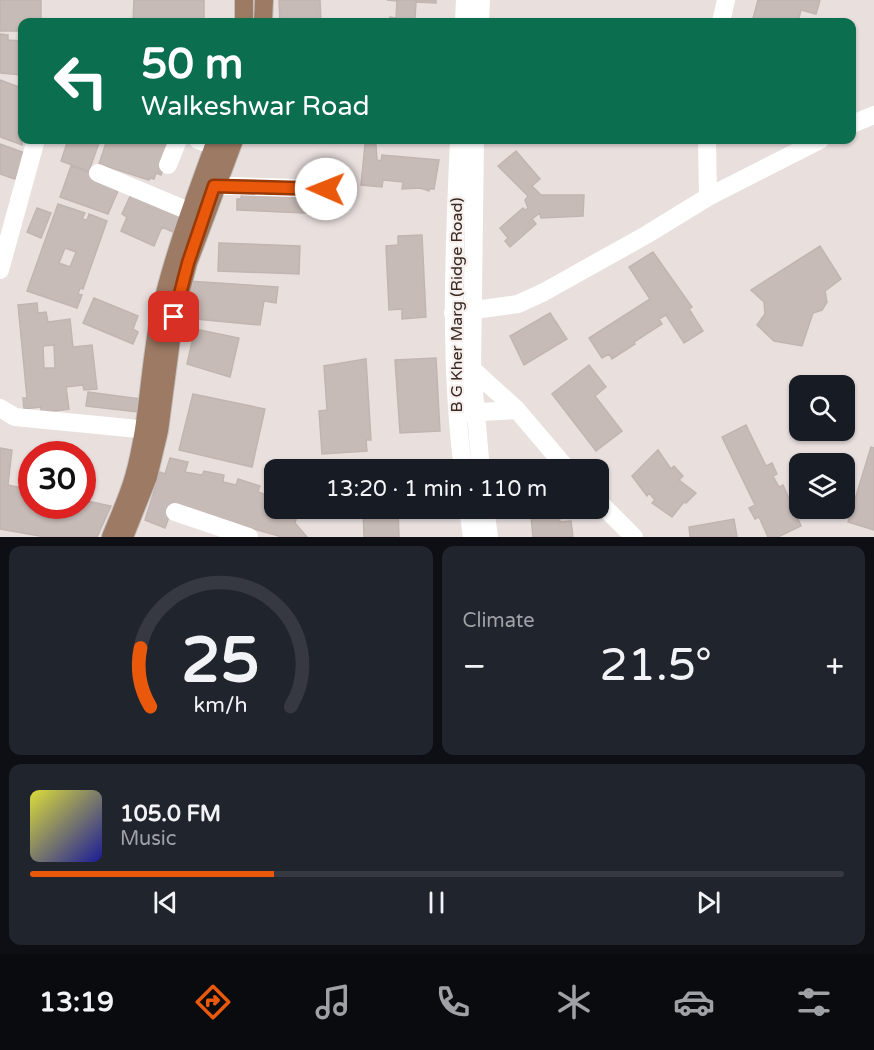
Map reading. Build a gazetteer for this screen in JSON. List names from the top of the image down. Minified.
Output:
{"streets":{"street":["B G Kher Marg (Ridge Road)"]},"page":{"turn":["50 m","Walkeshwar Road"],"limit":"30","trip":"13:20 · 1 min · 110 m","tile":"Climate","heat":["−","21.5°","+"],"song":["105.0 FM","Music"],"tabs":"13:19","gauge":["25","km/h"]}}
